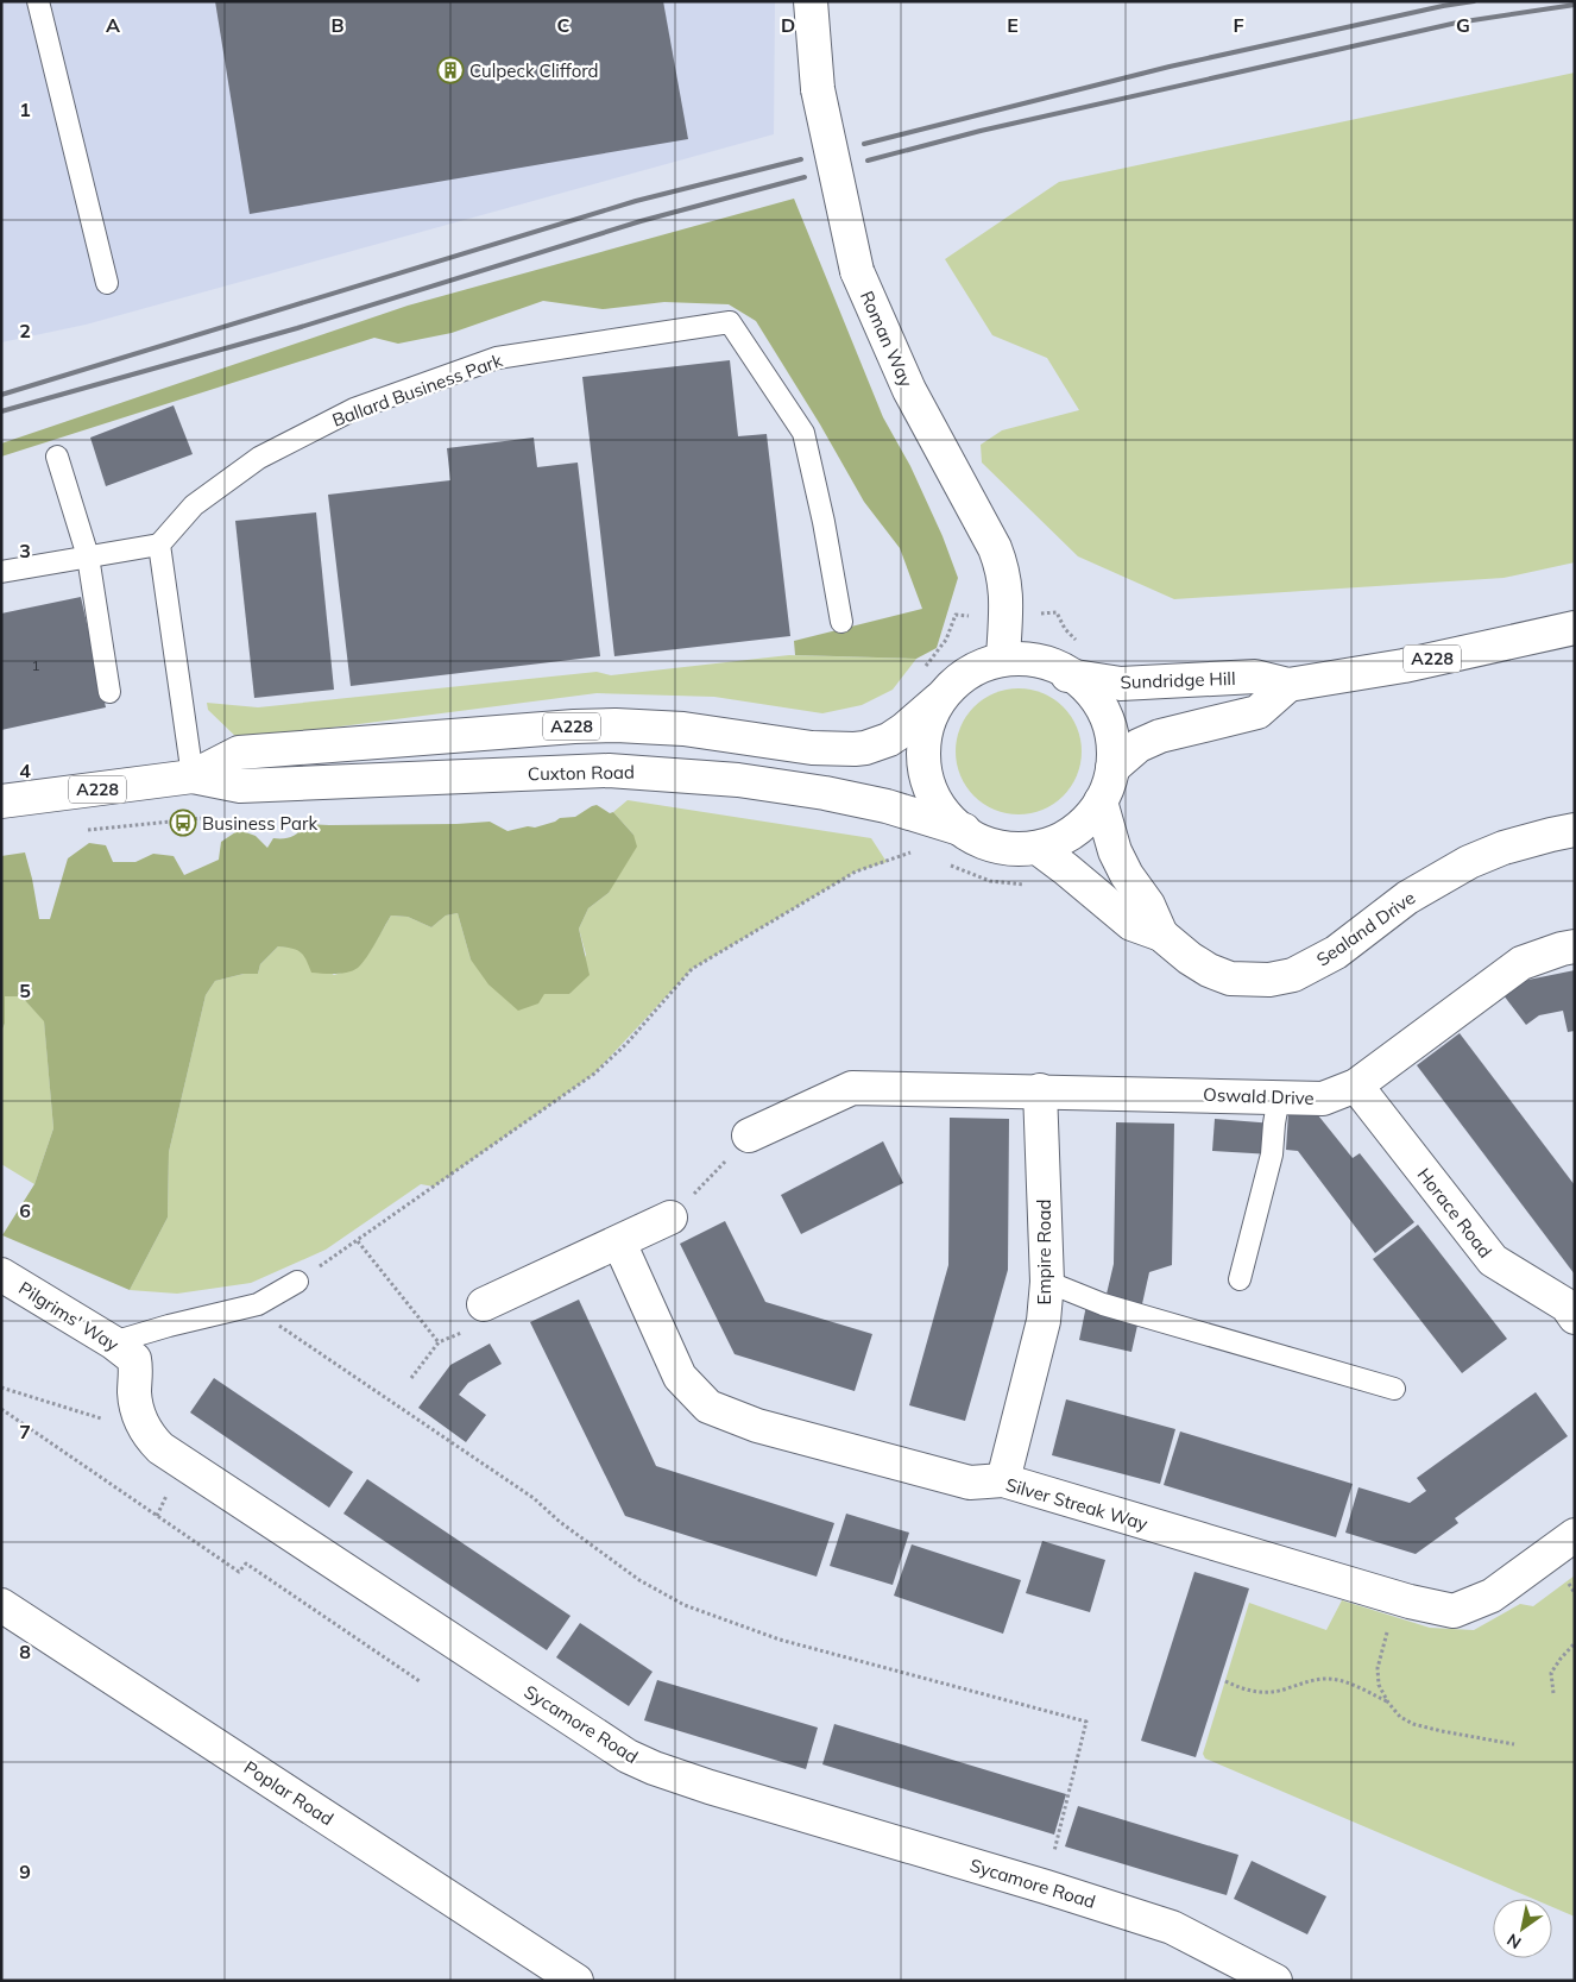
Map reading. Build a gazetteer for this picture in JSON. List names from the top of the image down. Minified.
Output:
{"streets":{"street":["Roman Way","A228","Sundridge Hill","Cuxton Road","Sealand Drive","Oswald Drive","Horace Road","Empire Road","Pilgrims' Way","Silver Streak Way","Sycamore Road","Poplar Road"],"lane":["Ballard Business Park"]},"crossings":[["Roman Way","Sundridge Hill"],["Roman Way","Cuxton Road"],["Roman Way","Sealand Drive"],["Sundridge Hill","Cuxton Road"],["Sundridge Hill","Sealand Drive"],["Cuxton Road","Sealand Drive"],["Oswald Drive","Horace Road"],["Oswald Drive","Empire Road"],["Empire Road","Silver Streak Way"],["Pilgrims' Way","Sycamore Road"]],"places":{"building":["Culpeck Clifford"],"bus stop":["Business Park"]},"house_numbers":["1"],"north":"bottom left","grid":{"columns":["A","B","C","D","E","F","G"],"rows":["1","2","3","4","5","6","7","8","9"]}}
